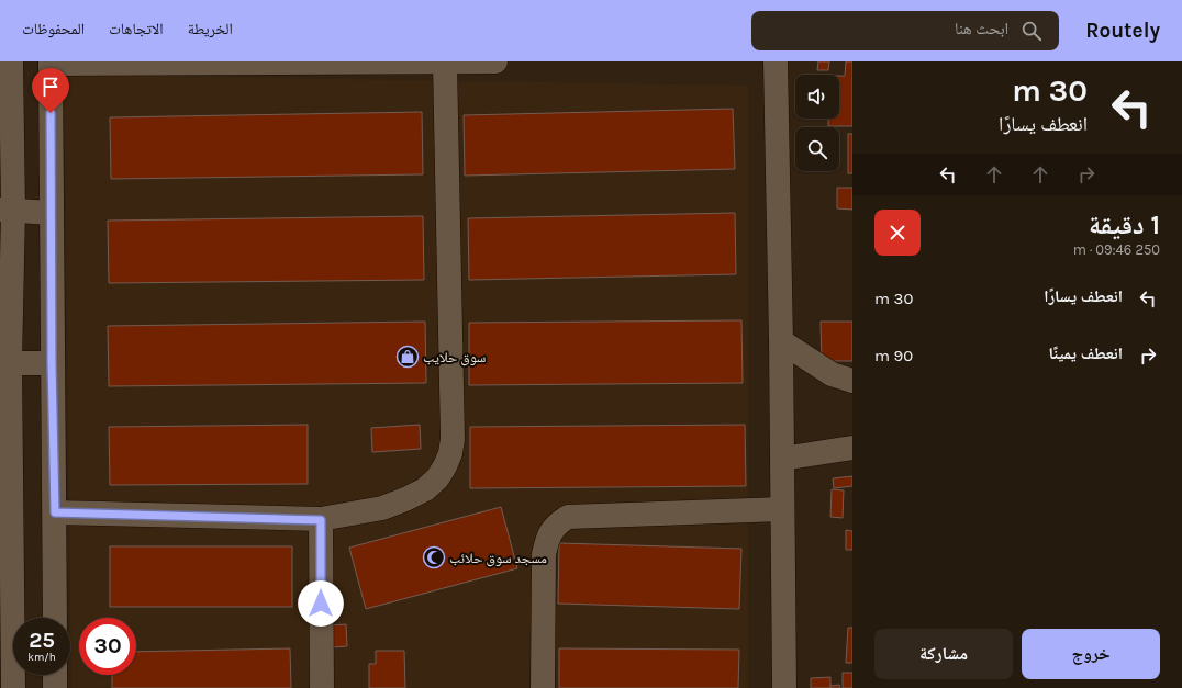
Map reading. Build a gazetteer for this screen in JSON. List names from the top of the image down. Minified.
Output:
{"places":{"shop":["سوق حلايب"],"mosque":["مسجد سوق حلائب"]},"page":{"header":"Routely","search":"ابحث هنا","nav":["الخريطة","الاتجاهات","المحفوظات"],"turn":["30 m","انعطف يسارًا"],"heading":["1 دقيقة","250 m · 09:46"],"list":[{"name":"انعطف يسارًا","value":"30 m"},{"name":"انعطف يمينًا","value":"90 m"}],"speed":"25 km/h","limit":"30","buttons":["خروج","مشاركة"]}}
